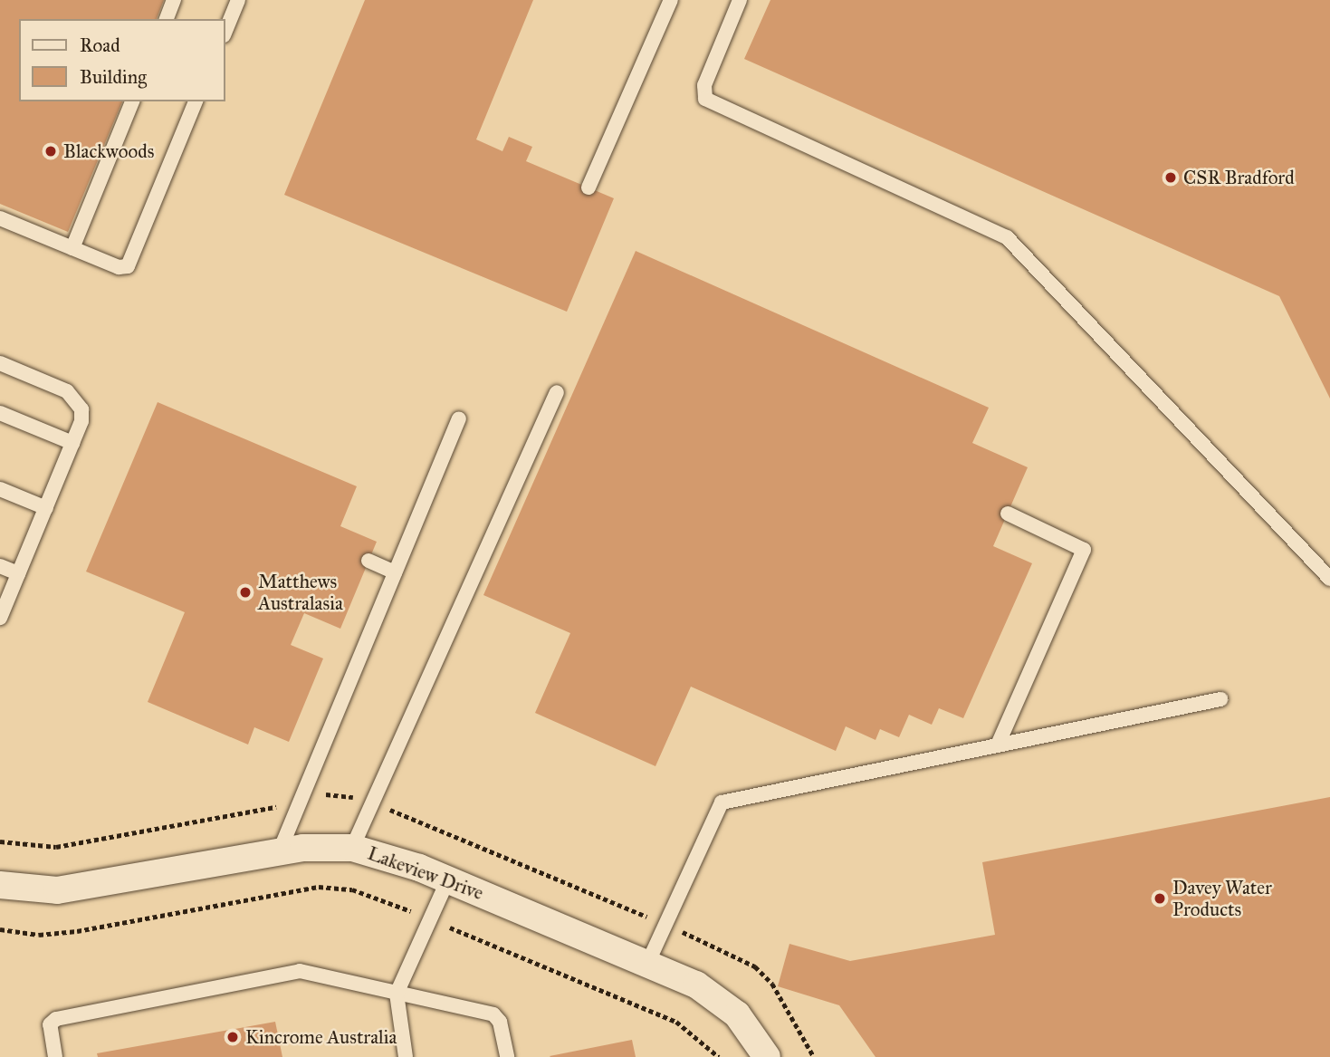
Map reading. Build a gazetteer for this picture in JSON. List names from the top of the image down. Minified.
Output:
{"streets":{"street":["Lakeview Drive"]},"places":["Blackwoods","CSR Bradford","Matthews Australasia","Davey Water Products","Kincrome Australia"],"legend":["Road","Building"]}
